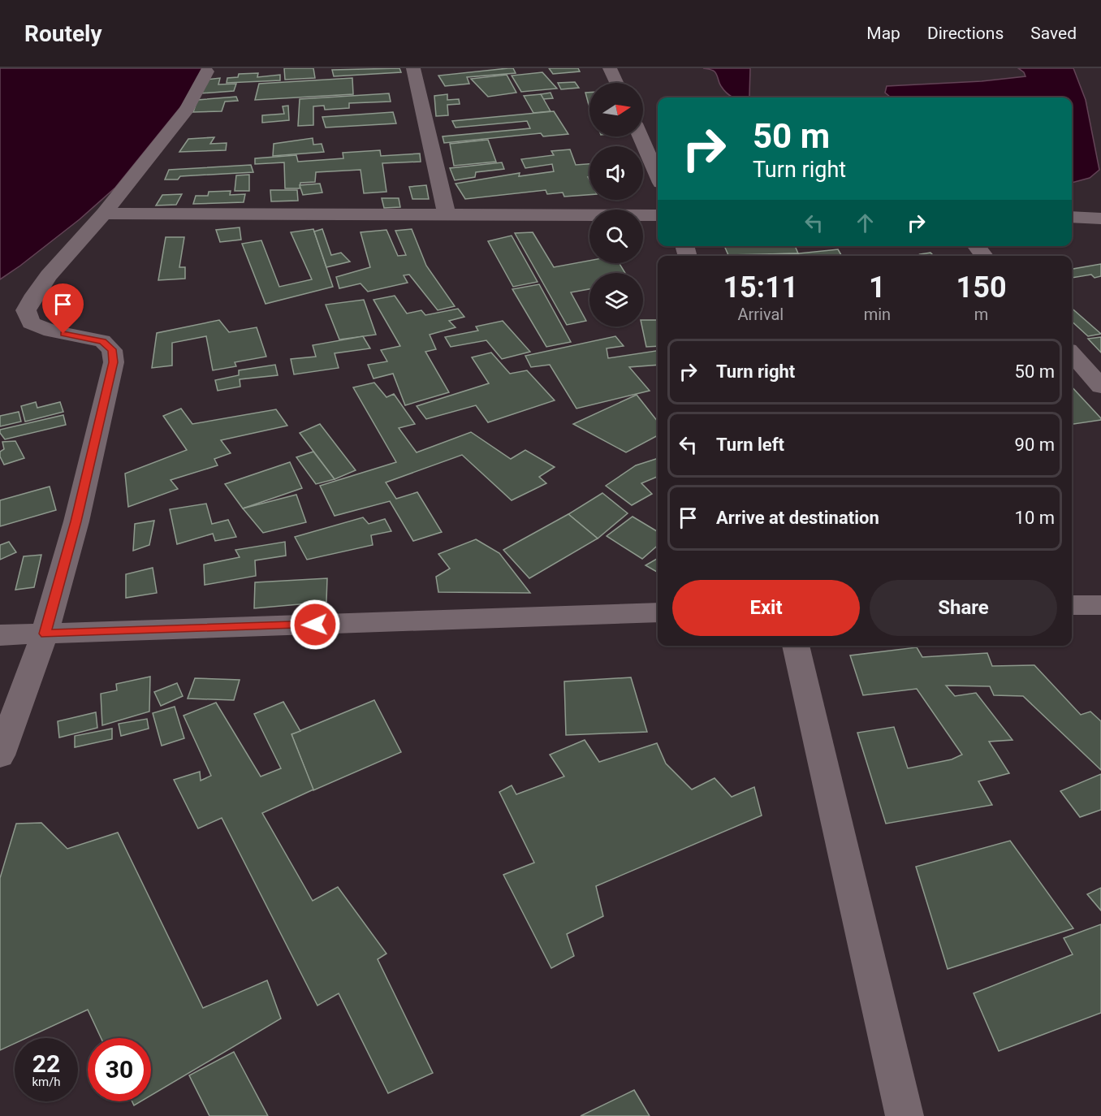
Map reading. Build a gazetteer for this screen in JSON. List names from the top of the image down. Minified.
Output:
{"north":"right","page":{"header":"Routely","nav":["Map","Directions","Saved"],"turn":["50 m","Turn right"],"eta":["15:11","Arrival","1","min","150","m"],"list":[{"name":"Turn right","value":"50 m"},{"name":"Turn left","value":"90 m"},{"name":"Arrive at destination","value":"10 m"}],"buttons":["Exit","Share"],"speed":"22 km/h","limit":"30"}}
